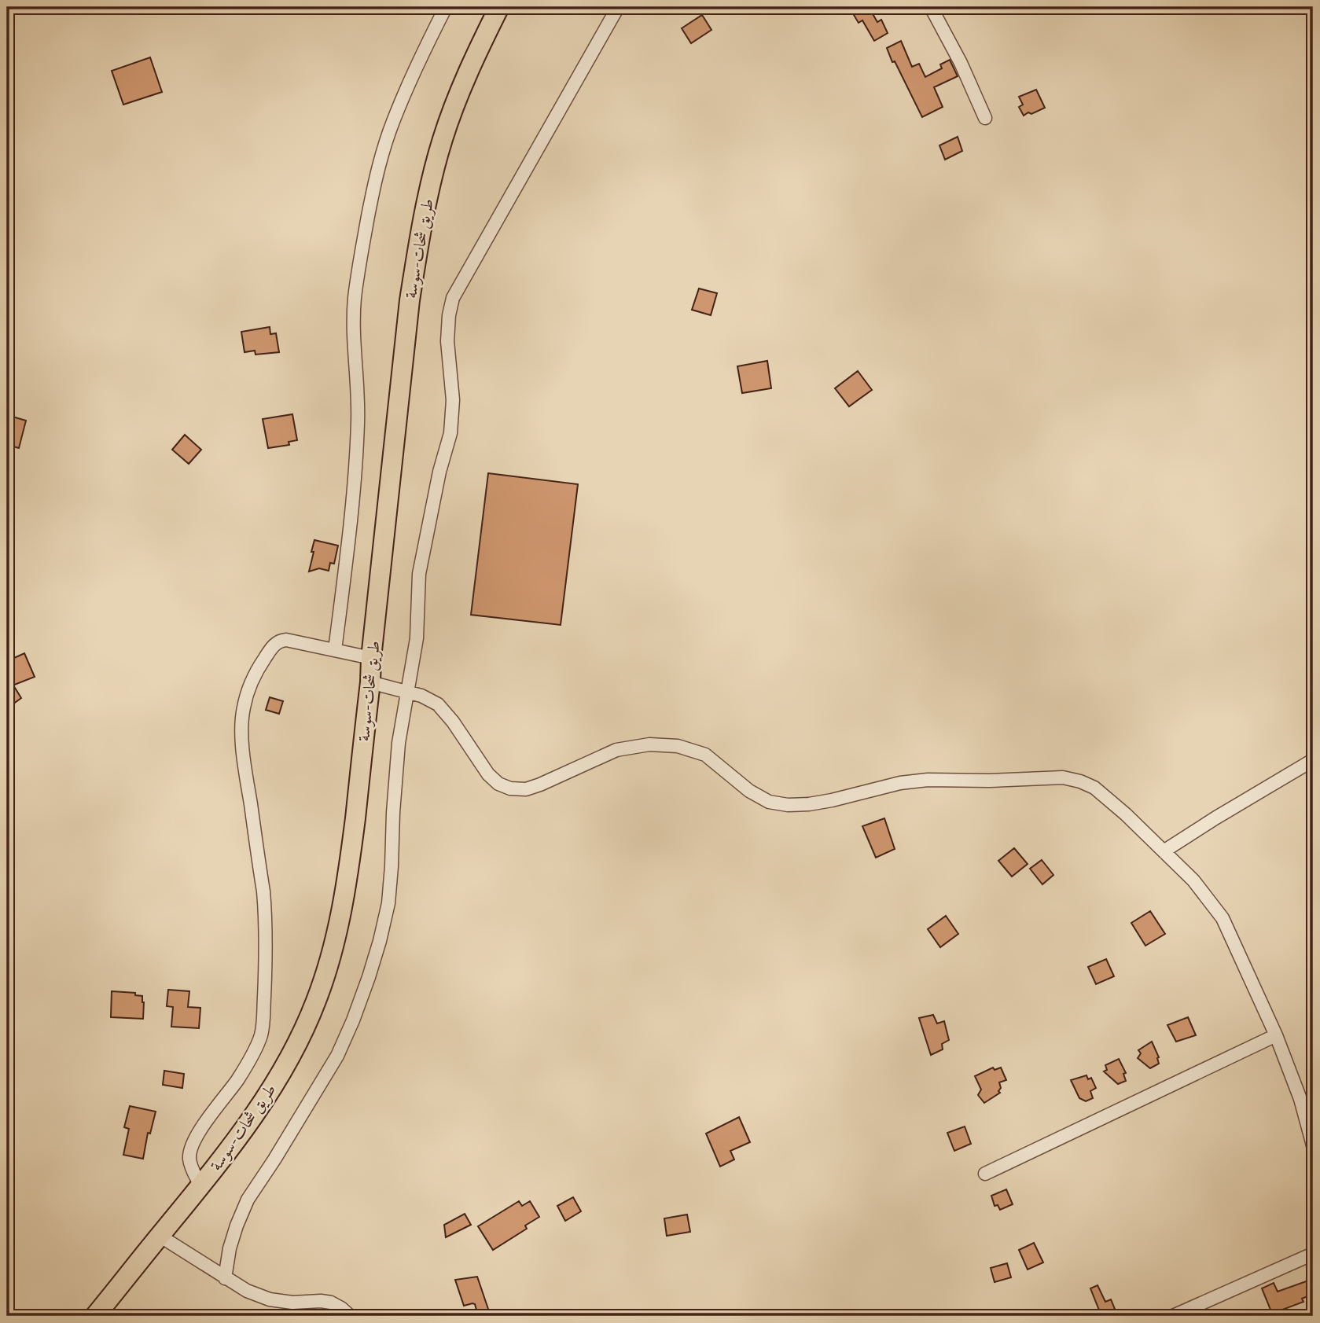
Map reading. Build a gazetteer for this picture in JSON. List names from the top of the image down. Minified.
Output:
{"streets":{"main road":["طريق شحات-سوسة"]}}
